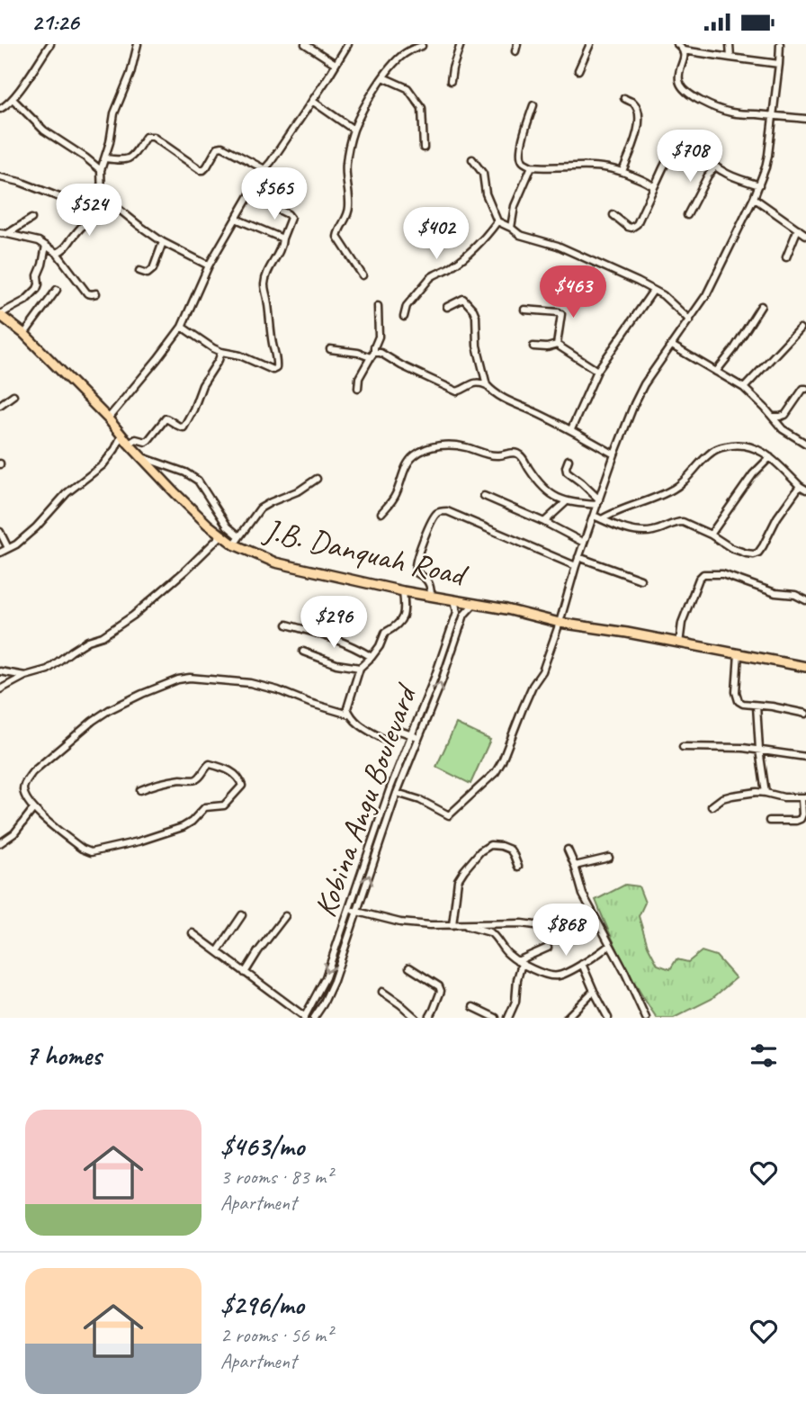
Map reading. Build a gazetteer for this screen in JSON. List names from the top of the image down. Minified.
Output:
{"streets":{"highway":["J.B. Danquah Road"],"street":["Kobina Angu Boulevard"]},"crossings":[["J.B. Danquah Road","Kobina Angu Boulevard"]],"page":{"status":"21:26","price":["$708","$565","$524","$402","$463","$296","$868"],"heading":"7 homes","list":[{"name":"$463/mo","note":"3 rooms · 83 m² · Apartment"},{"name":"$296/mo","note":"2 rooms · 56 m² · Apartment"}]}}
